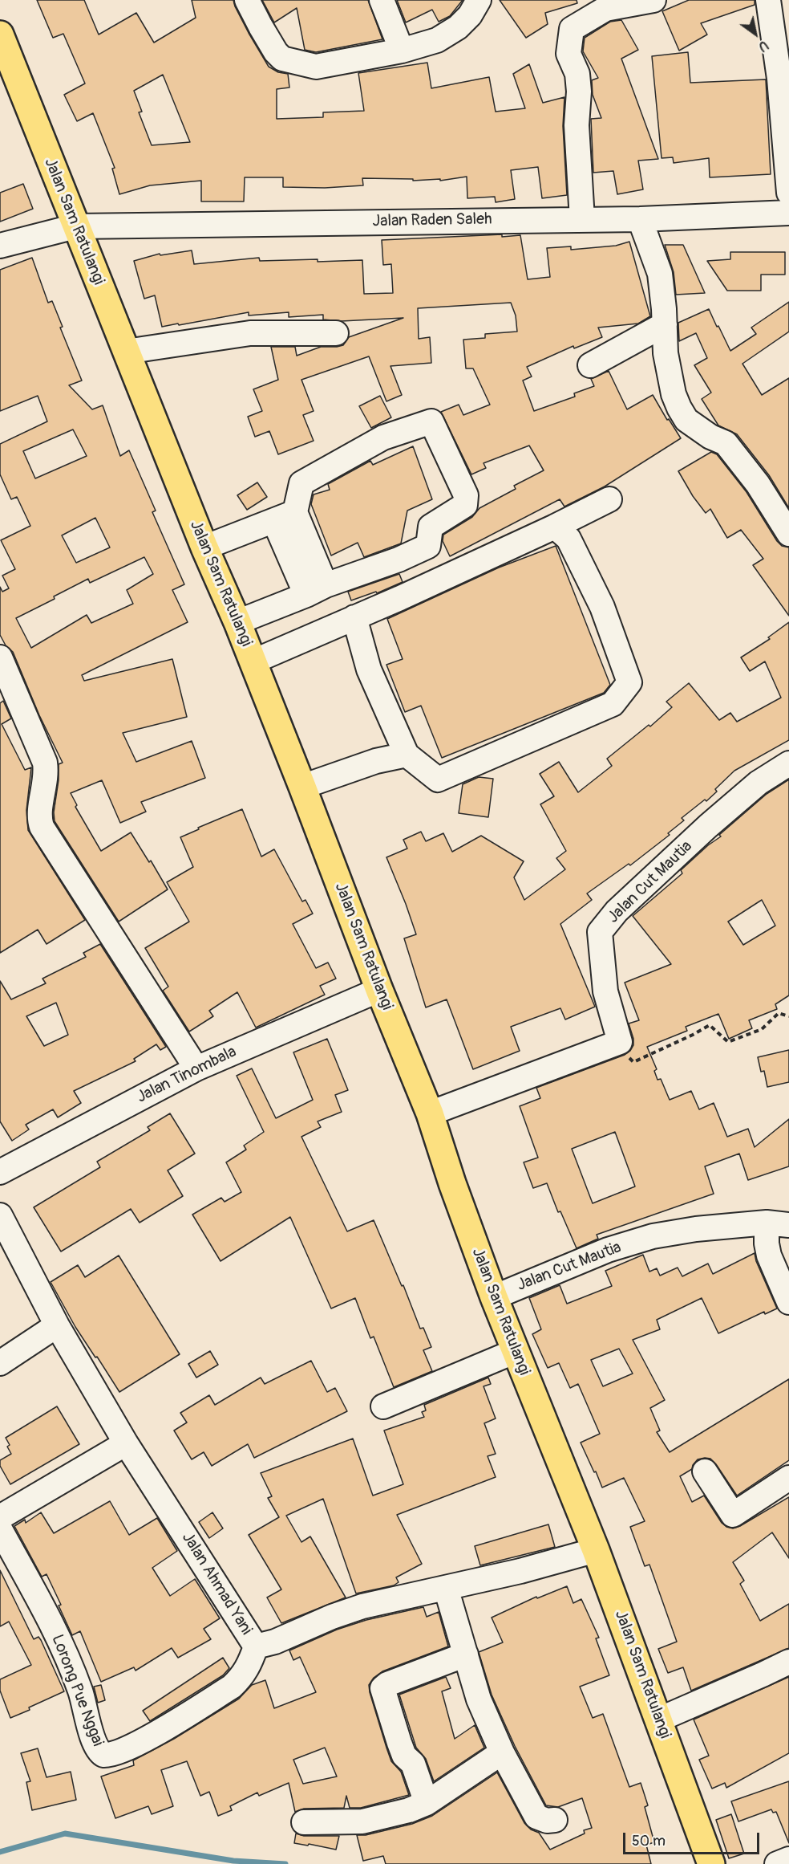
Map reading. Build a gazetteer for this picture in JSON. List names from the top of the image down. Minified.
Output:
{"streets":{"highway":["Jalan Sam Ratulangi"],"street":["Jalan Raden Saleh","Jalan Cut Mautia","Jalan Tinombala","Jalan Ahmad Yani","Lorong Pue Nggai"]},"crossings":[["Jalan Raden Saleh","Jalan Sam Ratulangi"],["Jalan Sam Ratulangi","Jalan Cut Mautia"],["Jalan Sam Ratulangi","Jalan Tinombala"],["Jalan Sam Ratulangi","Jalan Ahmad Yani"],["Jalan Ahmad Yani","Lorong Pue Nggai"]],"scale_bar":"50 m","north":"bottom right"}
